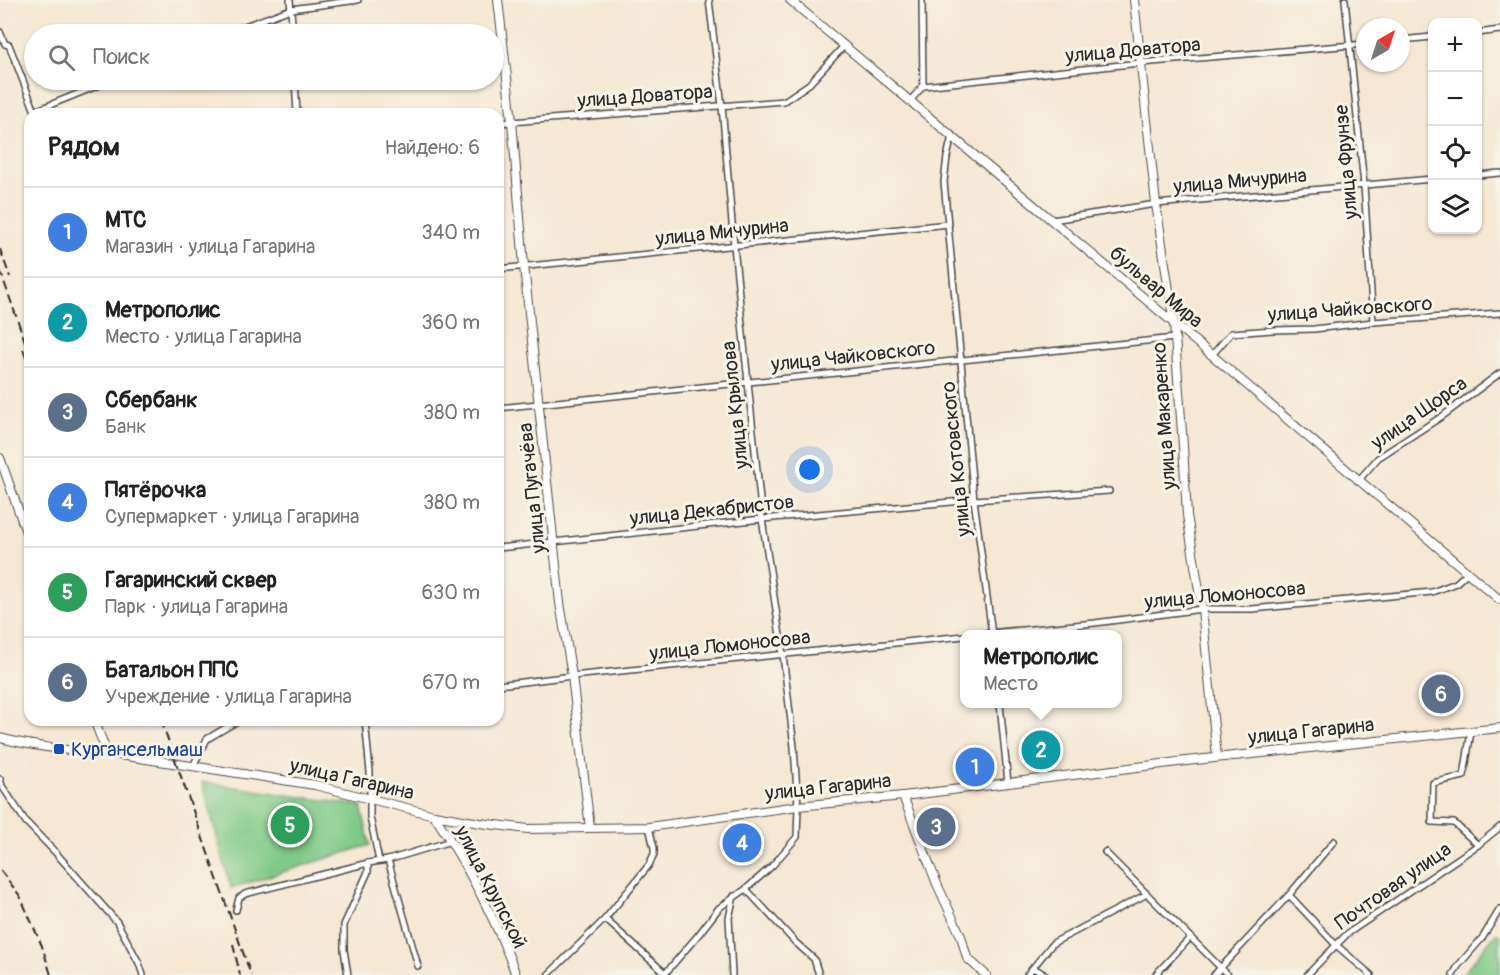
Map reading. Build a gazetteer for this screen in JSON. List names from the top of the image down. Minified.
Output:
{"streets":{"main road":["бульвар Мира","улица Макаренко","улица Пугачёва","улица Гагарина","улица Крупской"],"street":["улица Доватора","улица Фрунзе","улица Мичурина","улица Чайковского","улица Крылова","улица Щорса","улица Котовского","улица Декабристов","улица Ломоносова","Почтовая улица"]},"crossings":[["улица Доватора","улица Фрунзе"],["улица Доватора","бульвар Мира"],["улица Доватора","улица Крылова"],["улица Доватора","улица Макаренко"],["улица Доватора","улица Пугачёва"],["улица Фрунзе","улица Мичурина"],["улица Фрунзе","улица Чайковского"],["улица Мичурина","бульвар Мира"],["улица Мичурина","улица Крылова"],["улица Мичурина","улица Макаренко"],["улица Мичурина","улица Котовского"],["улица Мичурина","улица Пугачёва"],["бульвар Мира","улица Чайковского"],["бульвар Мира","улица Щорса"],["бульвар Мира","улица Макаренко"],["бульвар Мира","улица Котовского"],["бульвар Мира","улица Ломоносова"],["улица Чайковского","улица Крылова"],["улица Чайковского","улица Макаренко"],["улица Чайковского","улица Котовского"],["улица Чайковского","улица Пугачёва"],["улица Крылова","улица Декабристов"],["улица Крылова","улица Ломоносова"],["улица Крылова","улица Гагарина"],["улица Макаренко","улица Ломоносова"],["улица Макаренко","улица Гагарина"],["улица Котовского","улица Декабристов"],["улица Пугачёва","улица Декабристов"],["улица Пугачёва","улица Ломоносова"],["улица Пугачёва","улица Гагарина"],["улица Гагарина","улица Крупской"]],"places":{"transit":["Кургансельмаш"]},"north":"top right","page":{"map_buttons":["+","−"],"search":"Поиск","heading":["Рядом","Найдено: 6"],"list":[{"mark":"1","name":"МТС","note":"Магазин · улица Гагарина","value":"340 m"},{"mark":"2","name":"Метрополис","note":"Место · улица Гагарина","value":"360 m"},{"mark":"3","name":"Сбербанк","note":"Банк","value":"380 m"},{"mark":"4","name":"Пятёрочка","note":"Супермаркет · улица Гагарина","value":"380 m"},{"mark":"5","name":"Гагаринский сквер","note":"Парк · улица Гагарина","value":"630 m"},{"mark":"6","name":"Батальон ППС","note":"Учреждение · улица Гагарина","value":"670 m"}],"popup":["Метрополис","Место"],"pins":["6","2","1","5","3","4"]}}
